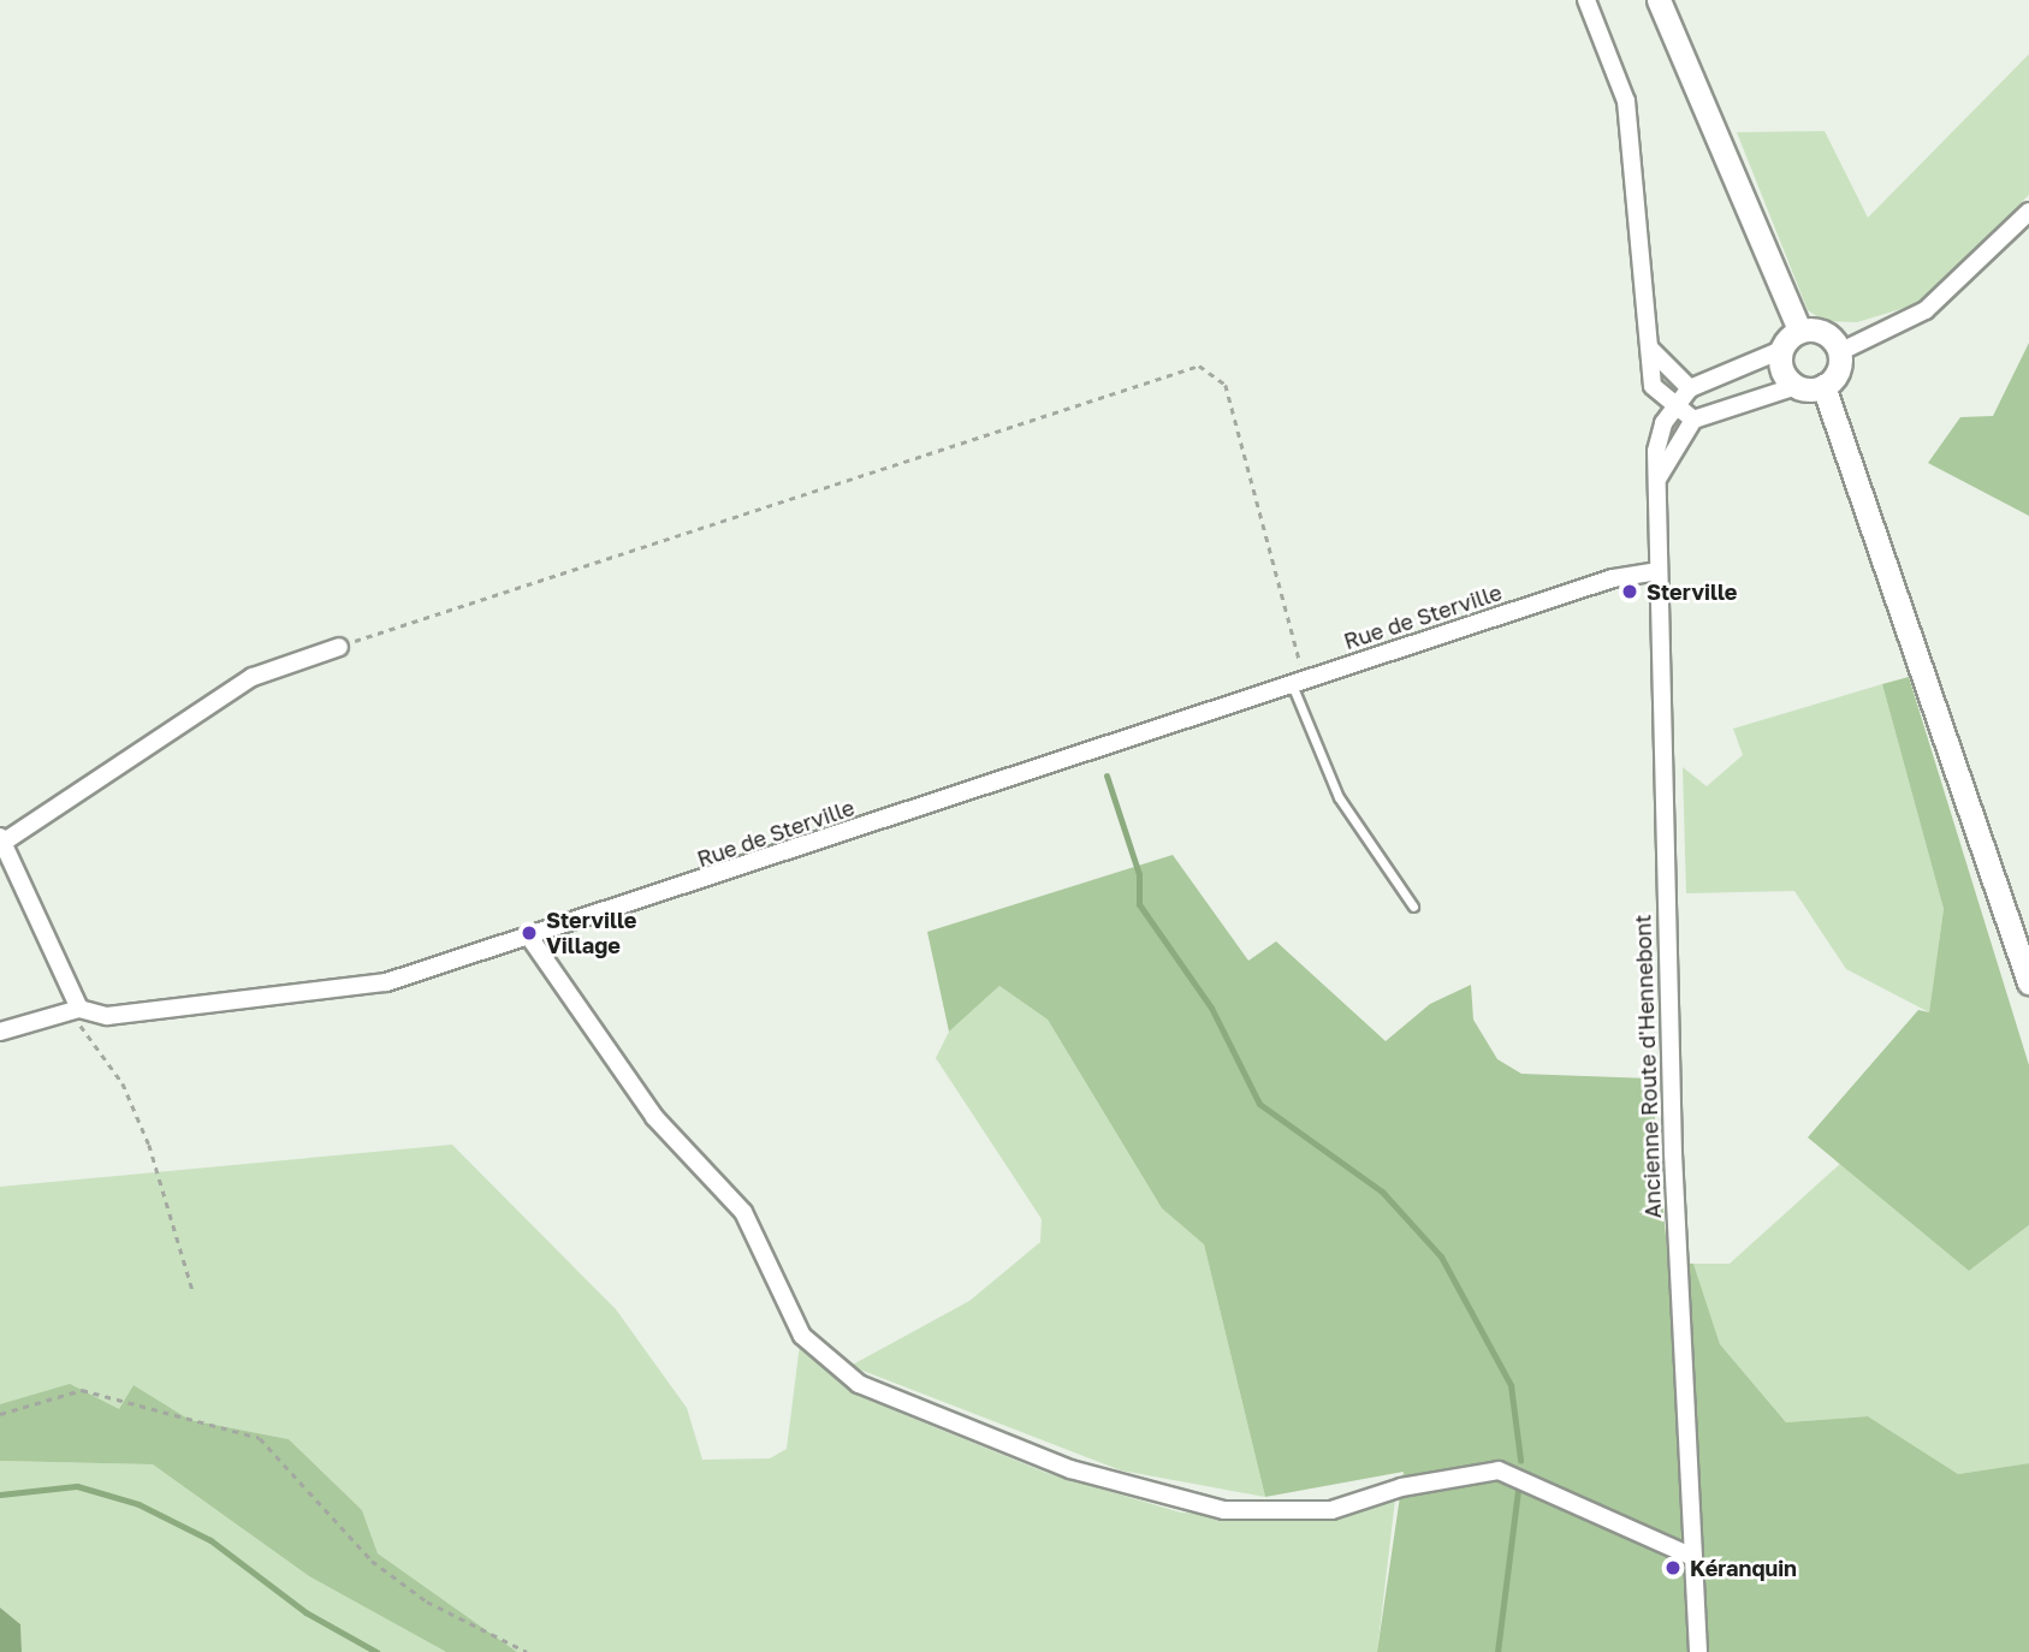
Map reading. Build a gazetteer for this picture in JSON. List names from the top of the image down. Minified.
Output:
{"streets":{"street":["Rue de Sterville","Ancienne Route d'Hennebont"]},"crossings":[["Rue de Sterville","Ancienne Route d'Hennebont"]],"places":["Sterville","Sterville Village","Kéranquin"]}
